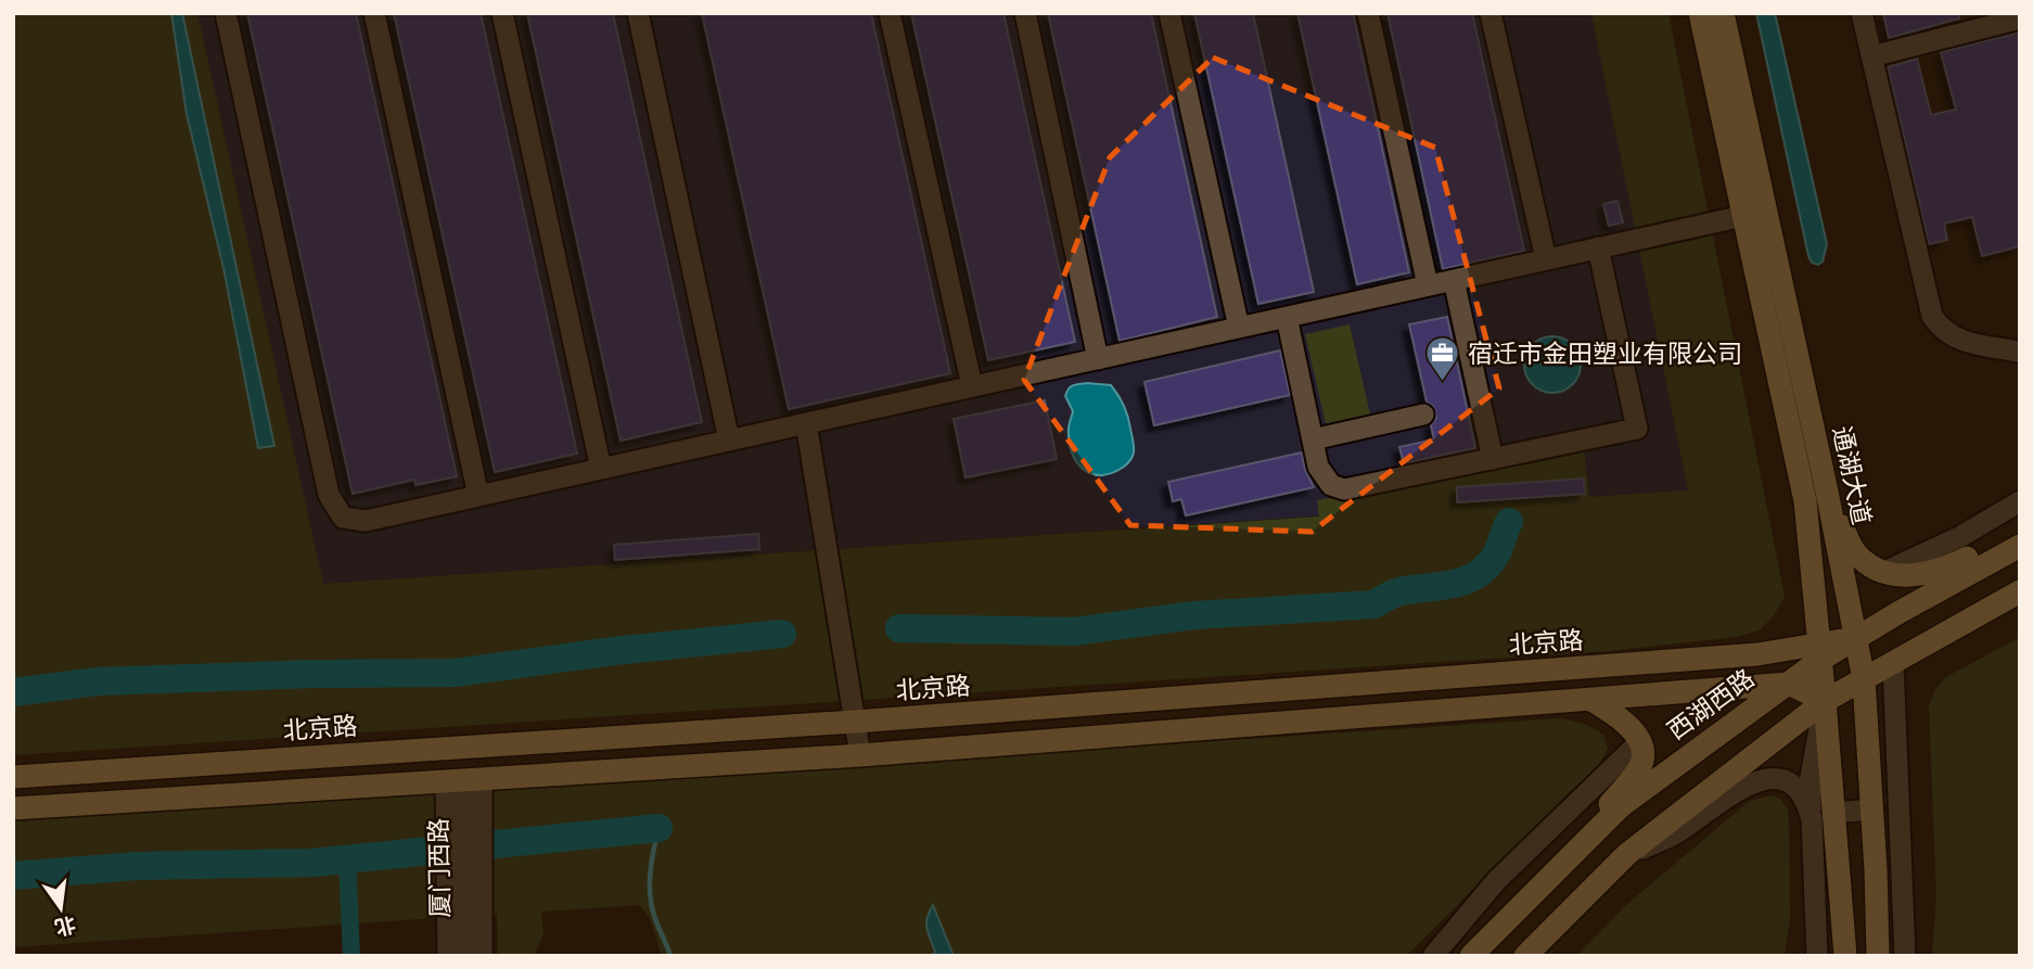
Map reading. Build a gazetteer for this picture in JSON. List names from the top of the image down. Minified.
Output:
{"streets":{"main road":["通湖大道","北京路","西湖西路"],"street":["厦门西路"]},"crossings":[["通湖大道","北京路"],["通湖大道","西湖西路"],["北京路","西湖西路"]],"places":{"office":["宿迁市金田塑业有限公司"]},"north":"bottom"}
